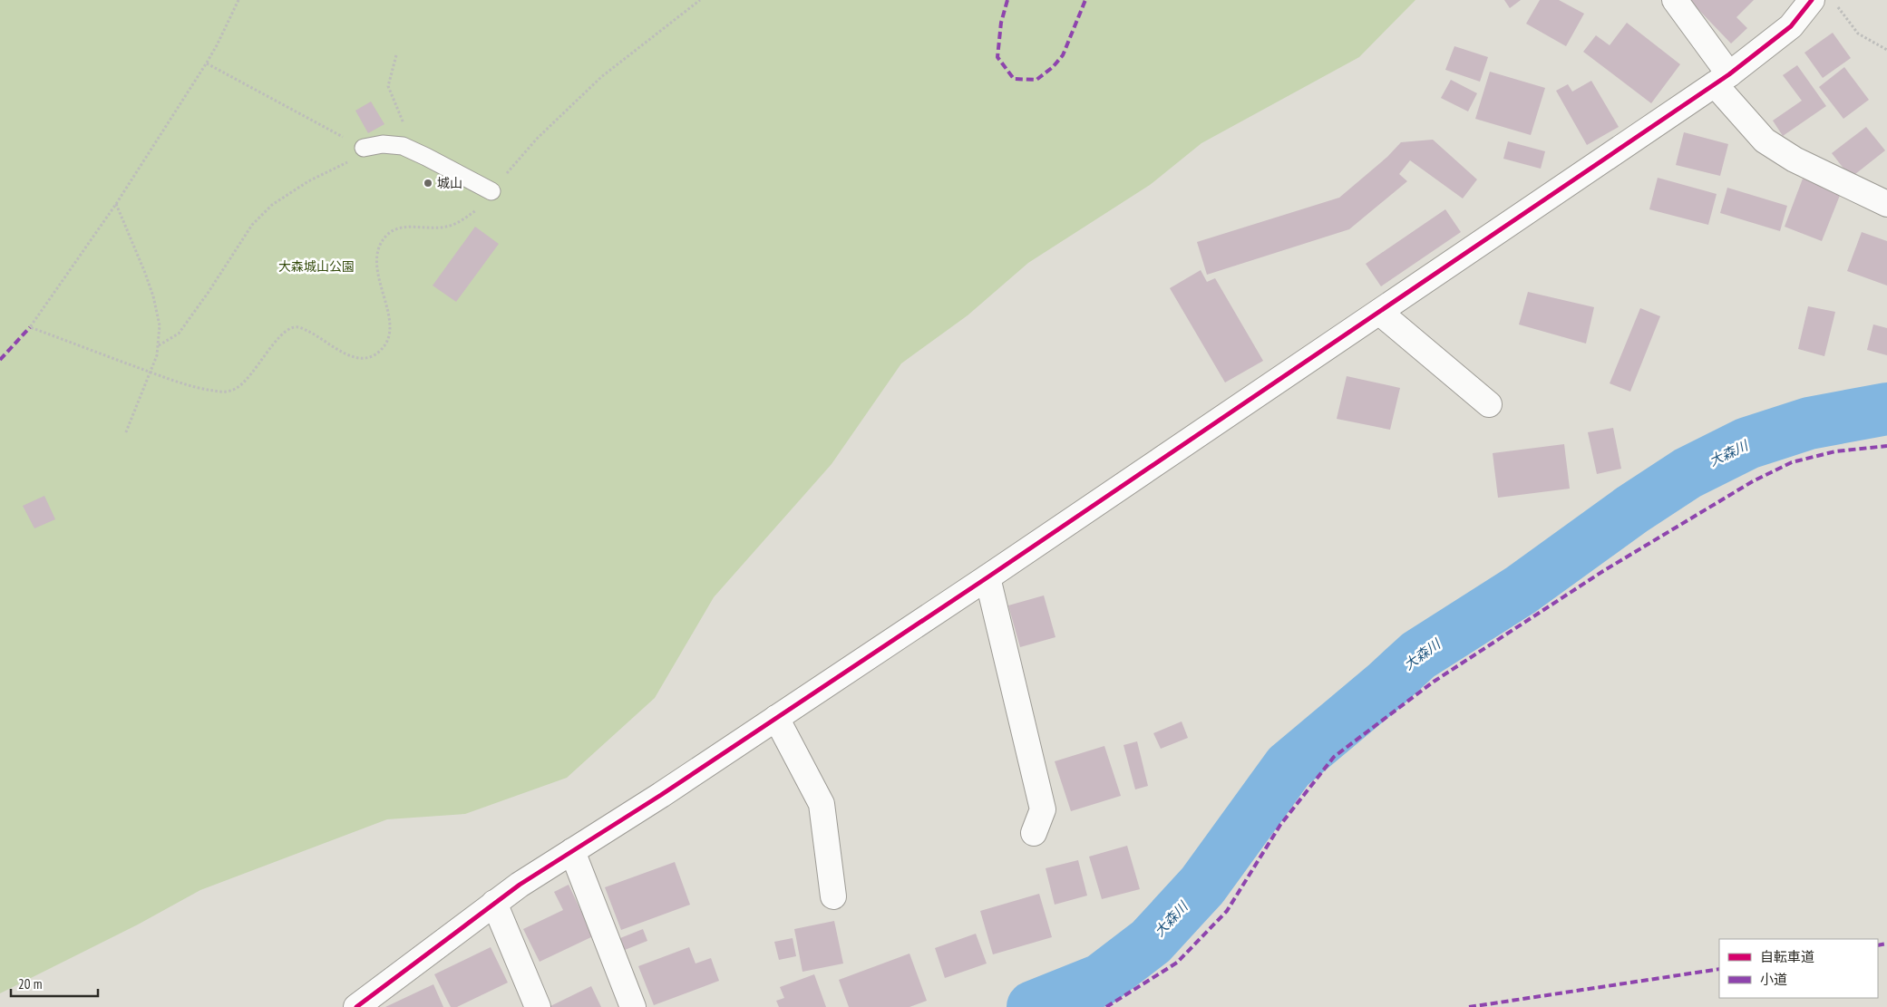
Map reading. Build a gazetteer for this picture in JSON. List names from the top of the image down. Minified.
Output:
{"water":["大森川"],"parks":["大森城山公園"],"places":["城山"],"legend":["自転車道","小道"],"scale_bar":"20 m"}
